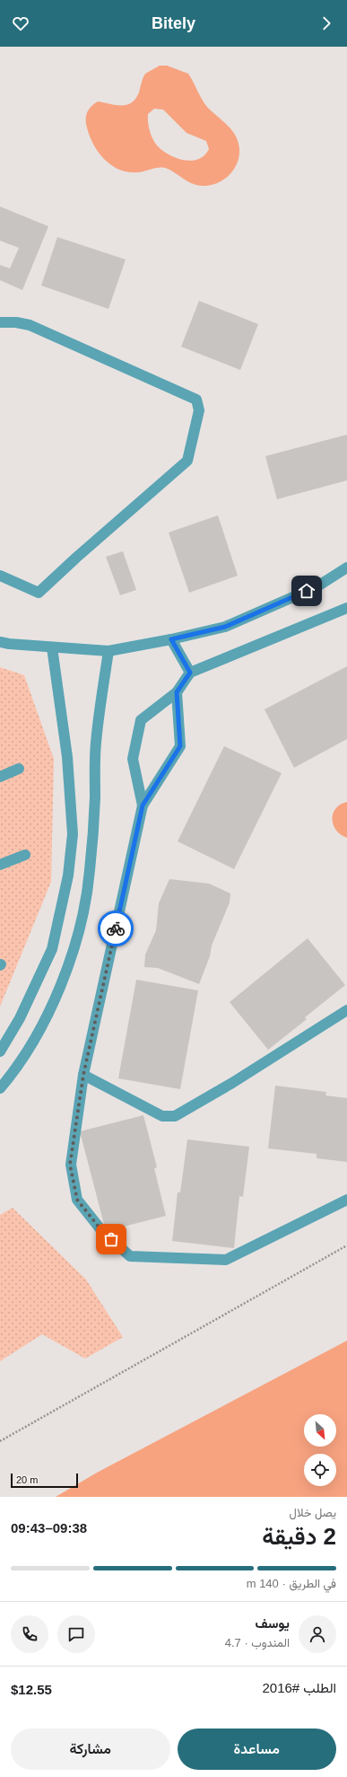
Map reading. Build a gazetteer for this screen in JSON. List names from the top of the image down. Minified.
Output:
{"scale_bar":"20 m","north":"bottom right","page":{"header":"Bitely","scale":"20 m","heading":["2 دقيقة","يصل خلال","09:38–09:43"],"panel":["يوسف","المندوب · 4.7","الطلب #2016","$12.55"],"bar":"في الطريق · 140 m","buttons":["مساعدة","مشاركة"]}}
